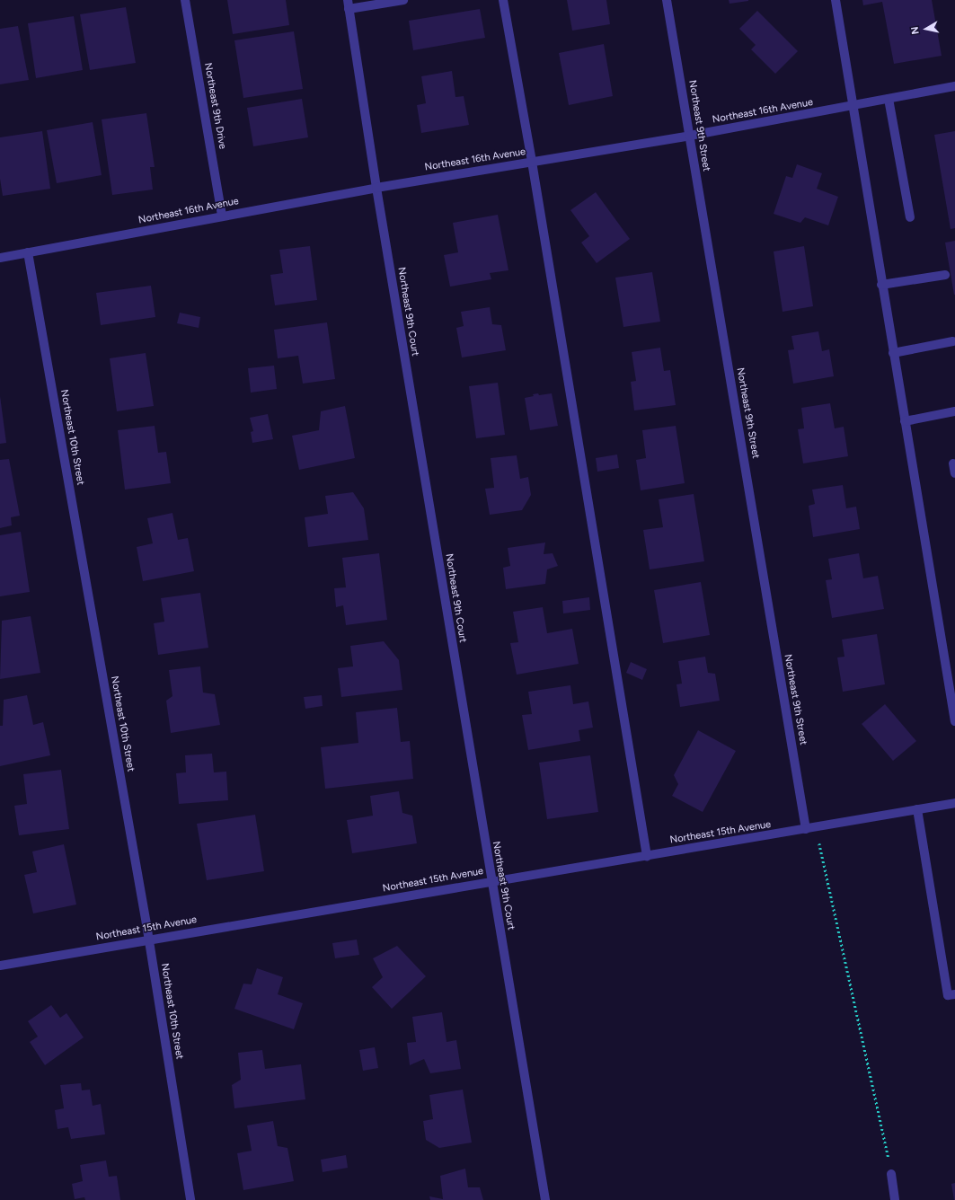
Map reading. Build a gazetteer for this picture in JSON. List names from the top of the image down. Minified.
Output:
{"streets":{"street":["Northeast 9th Drive","Northeast 16th Avenue","Northeast 9th Street","Northeast 9th Court","Northeast 10th Street","Northeast 15th Avenue"]},"crossings":[["Northeast 9th Drive","Northeast 16th Avenue"],["Northeast 16th Avenue","Northeast 9th Street"],["Northeast 16th Avenue","Northeast 9th Court"],["Northeast 16th Avenue","Northeast 10th Street"],["Northeast 9th Street","Northeast 15th Avenue"],["Northeast 9th Court","Northeast 15th Avenue"],["Northeast 10th Street","Northeast 15th Avenue"]],"north":"left"}
